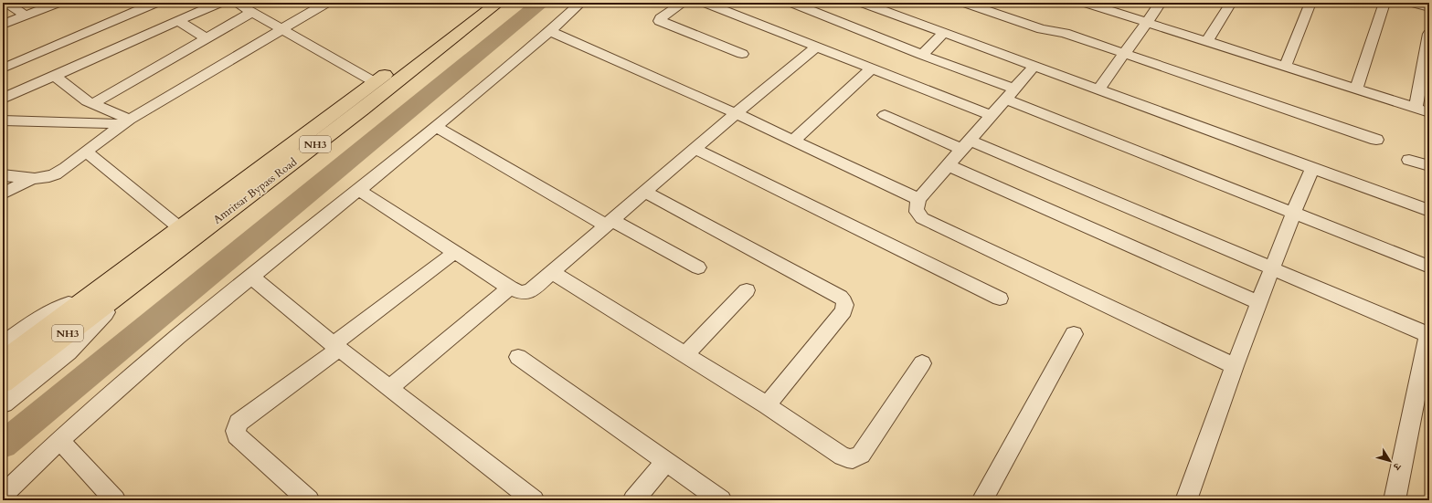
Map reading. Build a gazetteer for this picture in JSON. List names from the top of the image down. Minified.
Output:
{"streets":{"highway":["NH3","Amritsar Bypass Road"]},"crossings":[["NH3","Amritsar Bypass Road"]],"north":"bottom right"}
